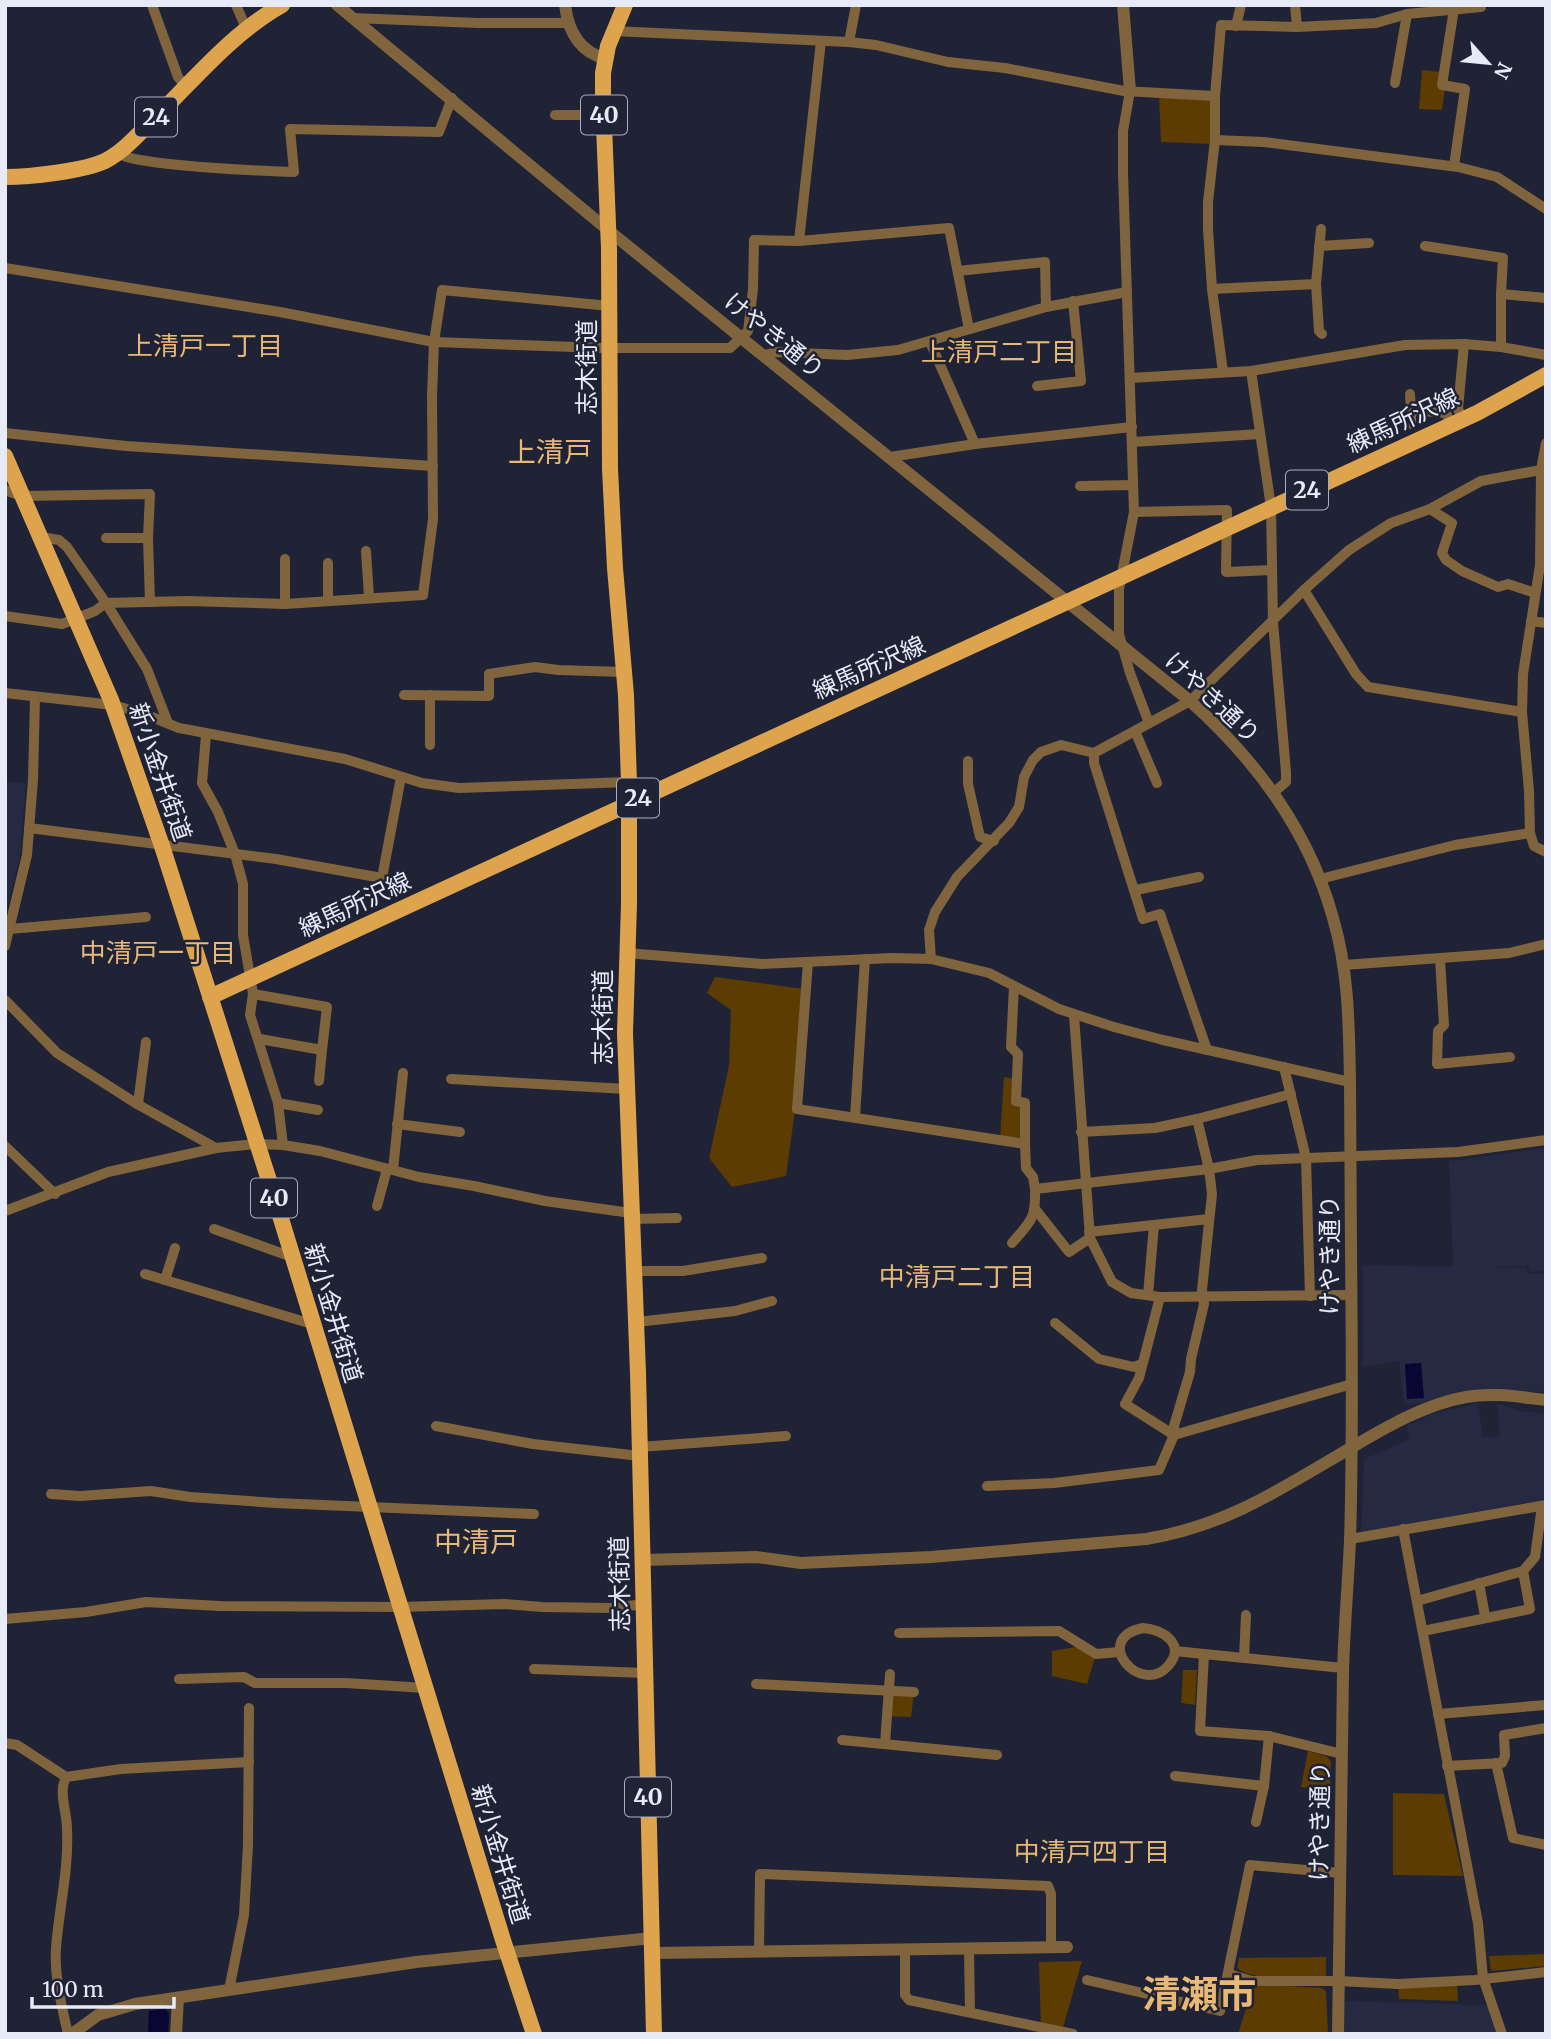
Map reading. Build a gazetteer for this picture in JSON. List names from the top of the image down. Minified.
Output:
{"streets":{"main road":["40","24","志木街道","練馬所沢線","新小金井街道"],"street":["けやき通り"]},"crossings":[["けやき通り","志木街道"],["けやき通り","練馬所沢線"],["志木街道","練馬所沢線"],["練馬所沢線","新小金井街道"]],"districts":["上清戸一丁目","上清戸二丁目","上清戸","中清戸一丁目","中清戸二丁目","中清戸","中清戸四丁目","清瀬市"],"scale_bar":"100 m","north":"bottom right"}
